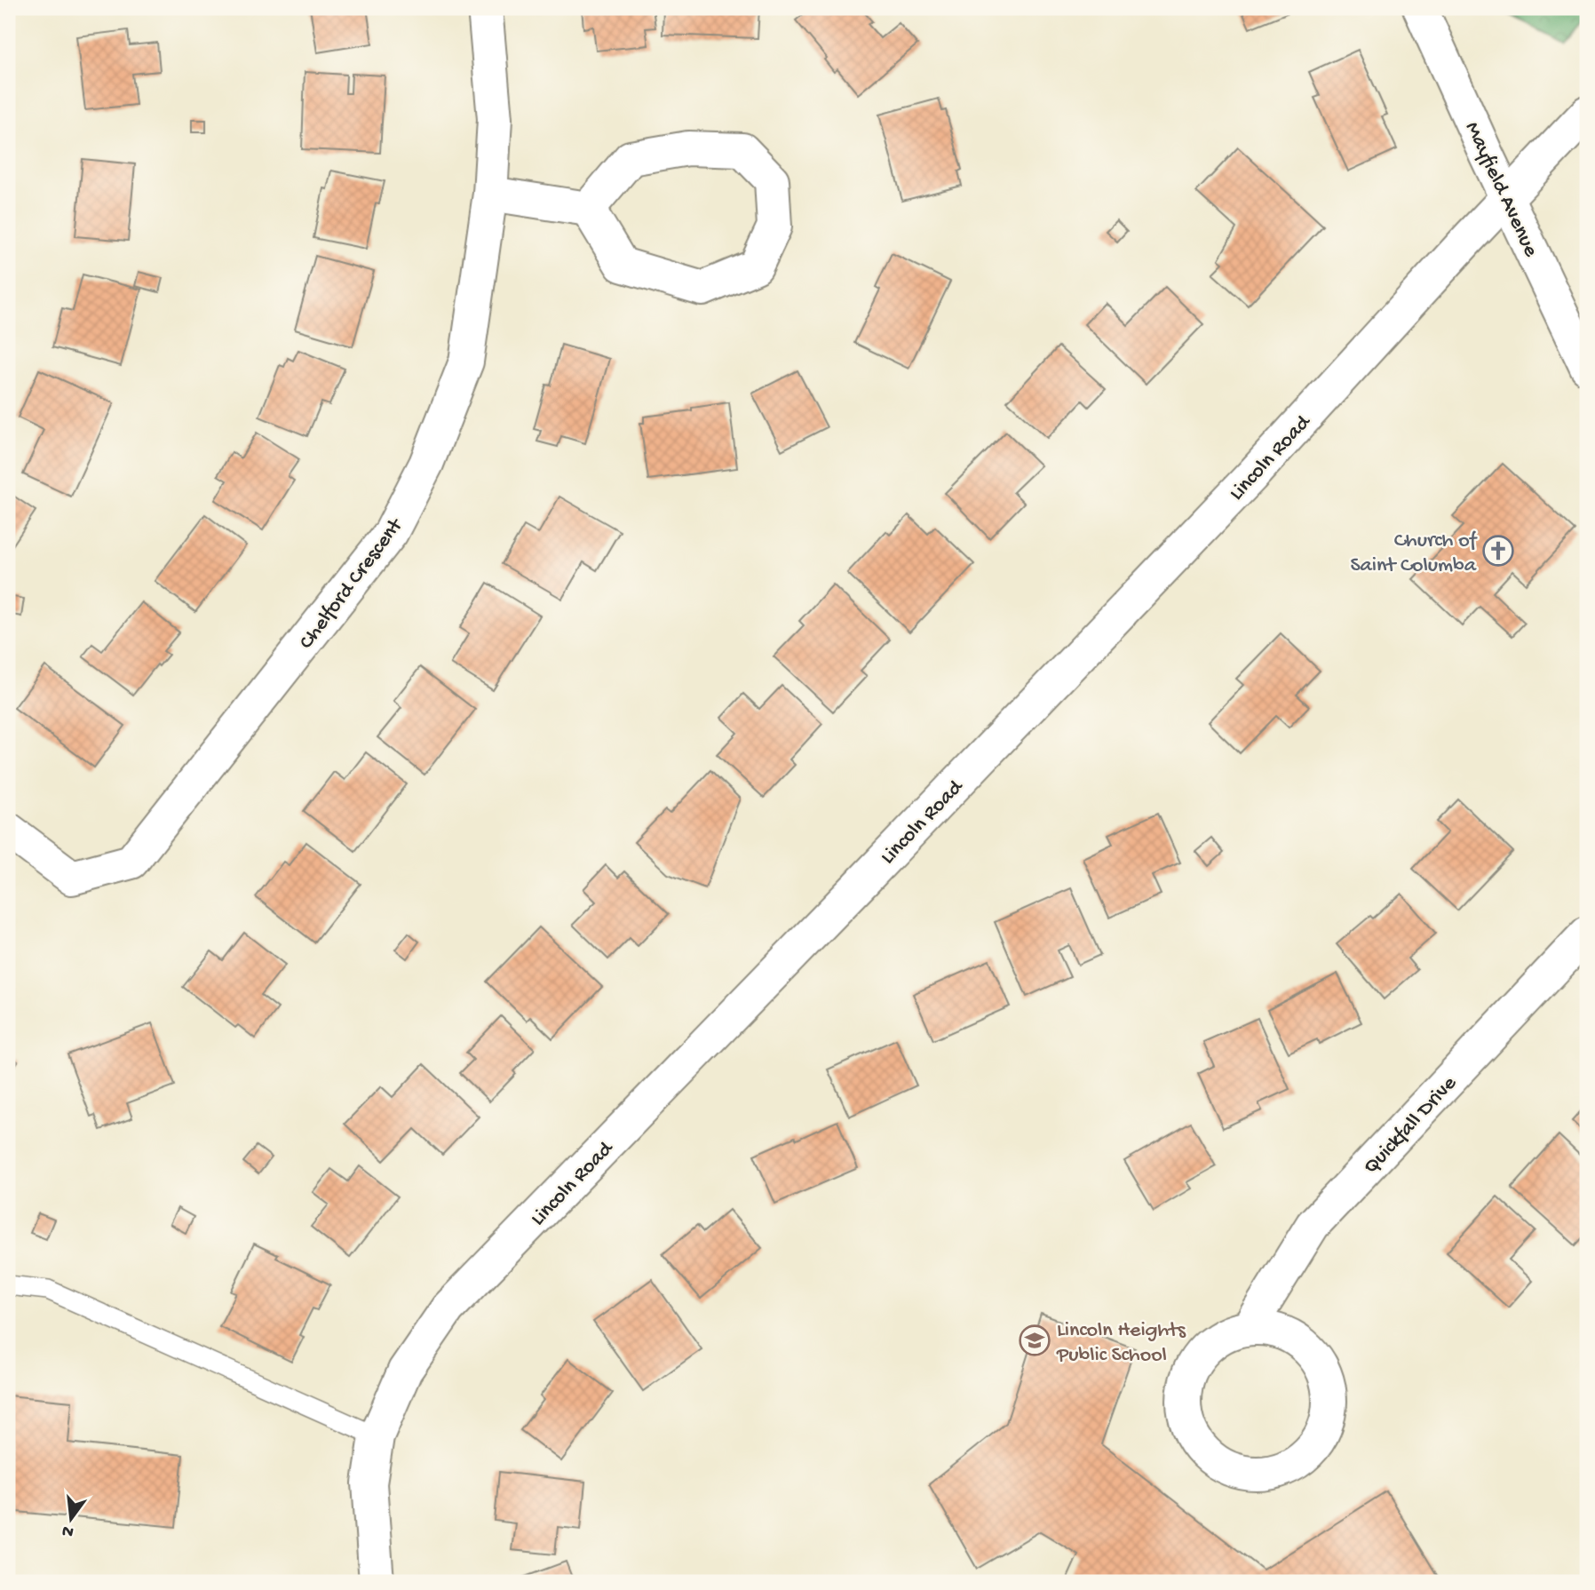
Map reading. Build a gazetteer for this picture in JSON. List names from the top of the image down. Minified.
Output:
{"streets":{"street":["Mayfield Avenue","Lincoln Road","Chelford Crescent","Quickfall Drive"]},"crossings":[["Mayfield Avenue","Lincoln Road"]],"places":{"church":["Church of Saint Columba"],"school or university":["Lincoln Heights Public School"]},"north":"bottom"}
